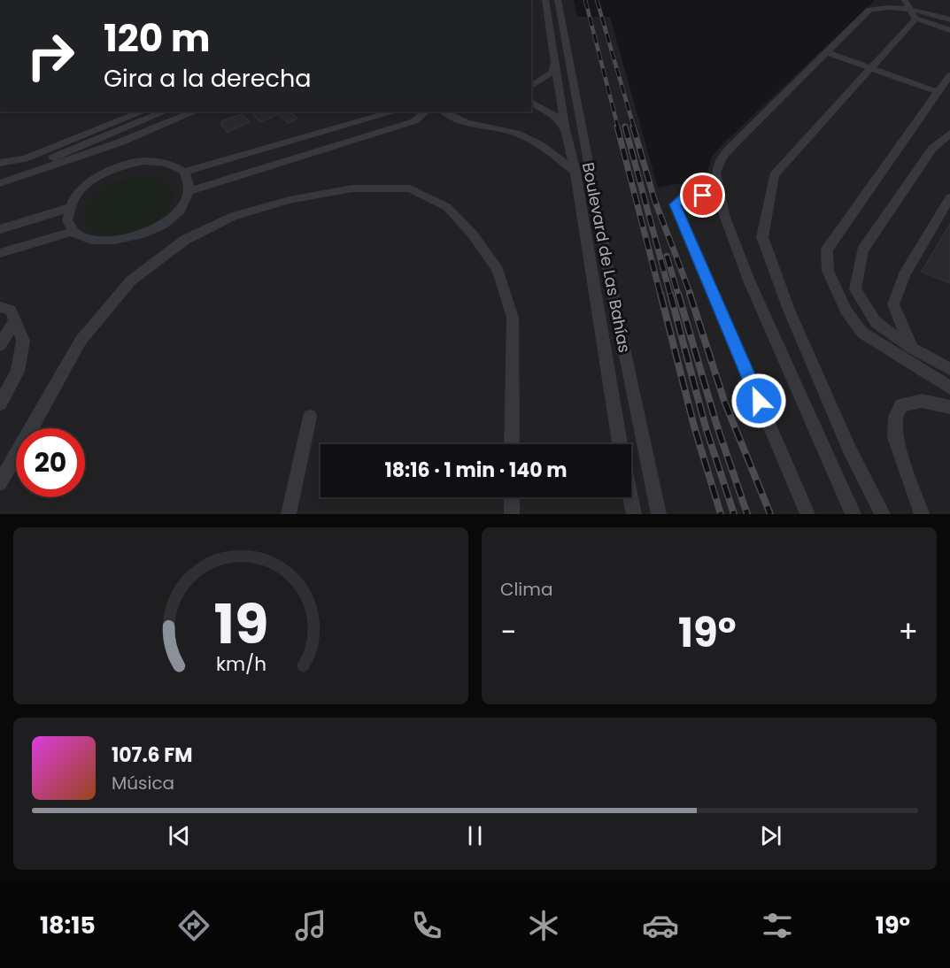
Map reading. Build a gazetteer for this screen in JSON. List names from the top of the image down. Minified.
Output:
{"streets":{"street":["Boulevard de Las Bahías"]},"page":{"turn":["120 m","Gira a la derecha"],"limit":"20","trip":"18:16 · 1 min · 140 m","tile":"Clima","heat":["−","19°","+"],"song":["107.6 FM","Música"],"tabs":["18:15","19°"],"gauge":["19","km/h"]}}
